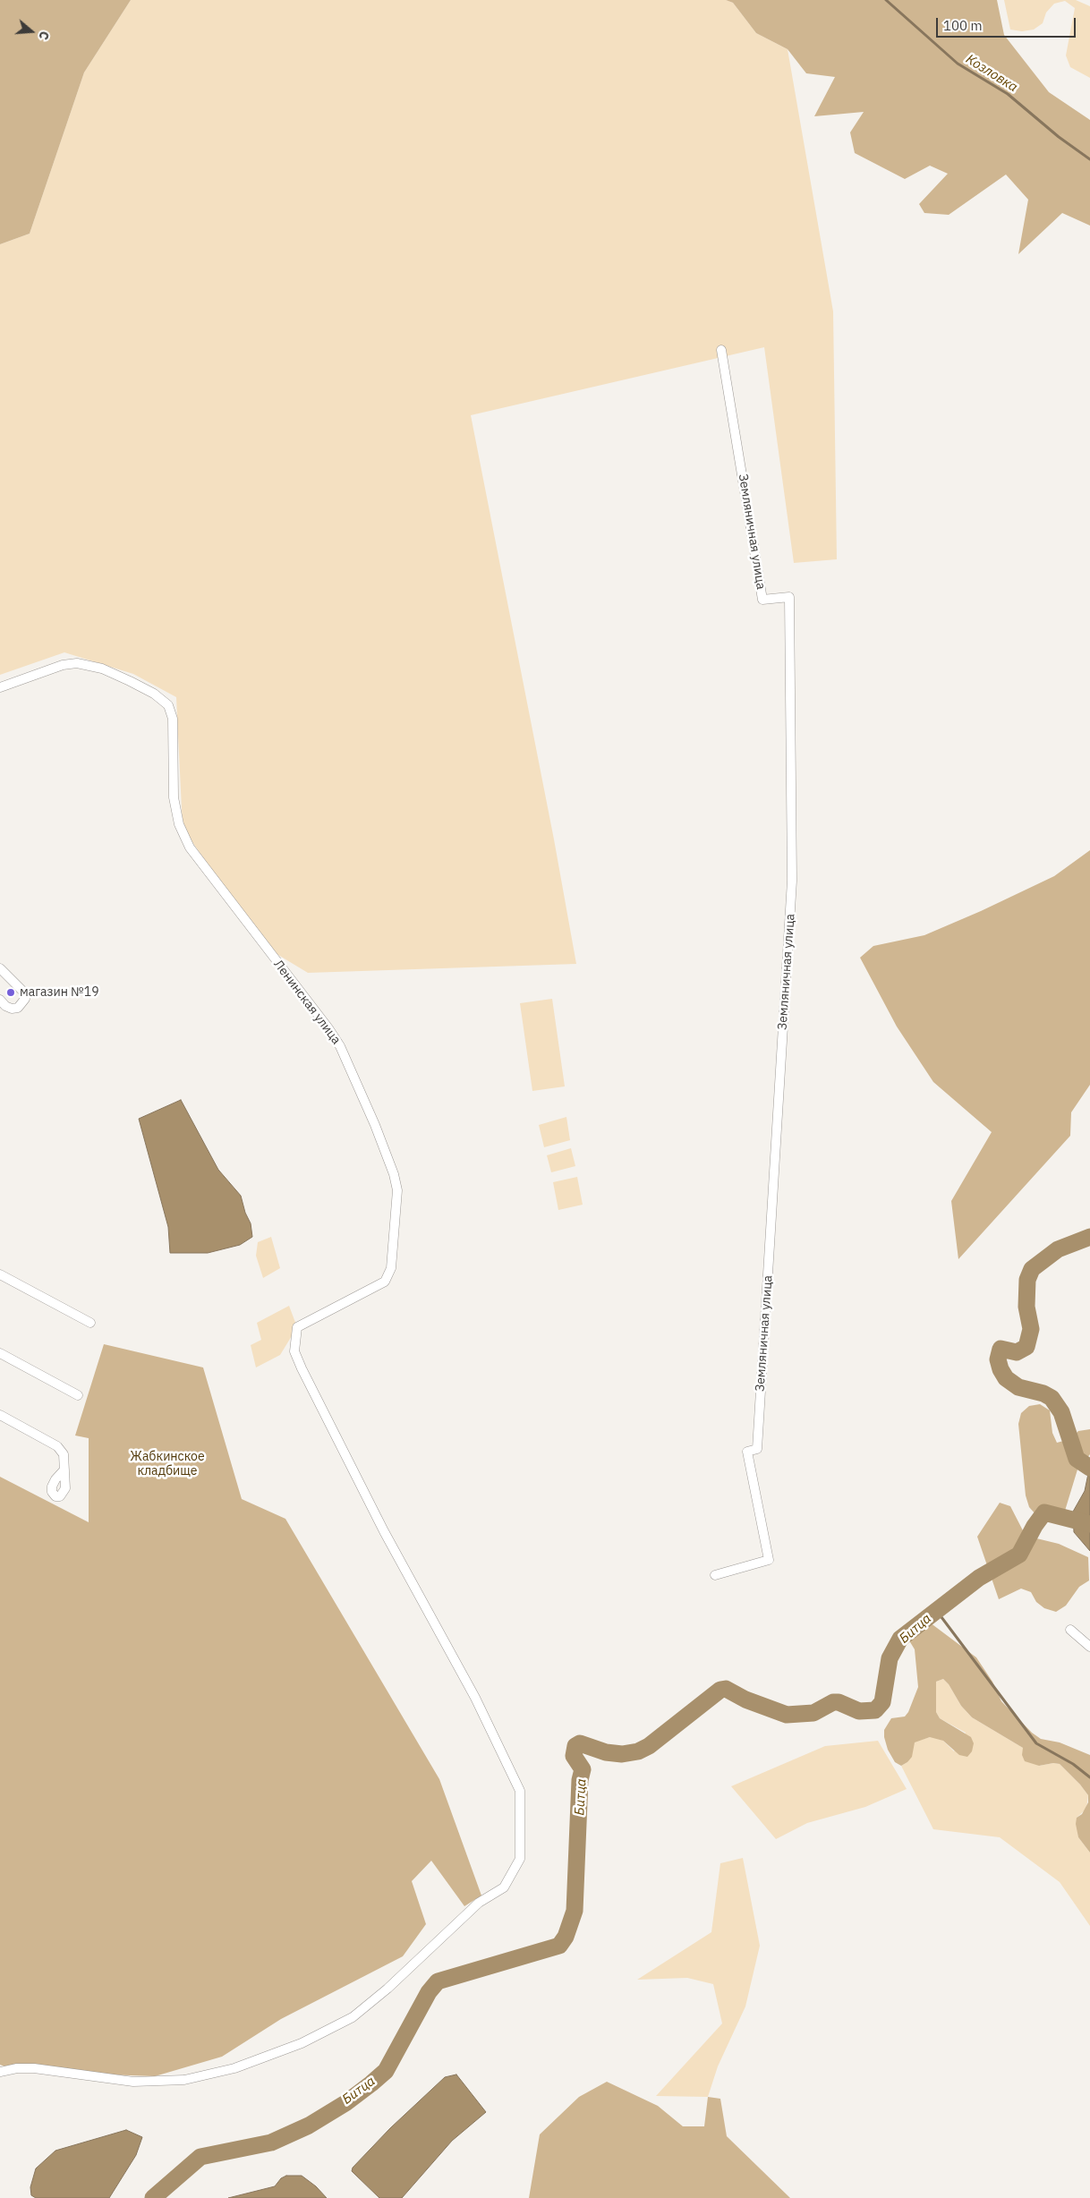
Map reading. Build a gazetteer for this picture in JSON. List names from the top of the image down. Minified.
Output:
{"streets":{"street":["Земляничная улица","Ленинская улица"]},"water":["Козловка","Битца"],"parks":["Жабкинское кладбище"],"places":["магазин №19"],"scale_bar":"100 m","north":"right"}
